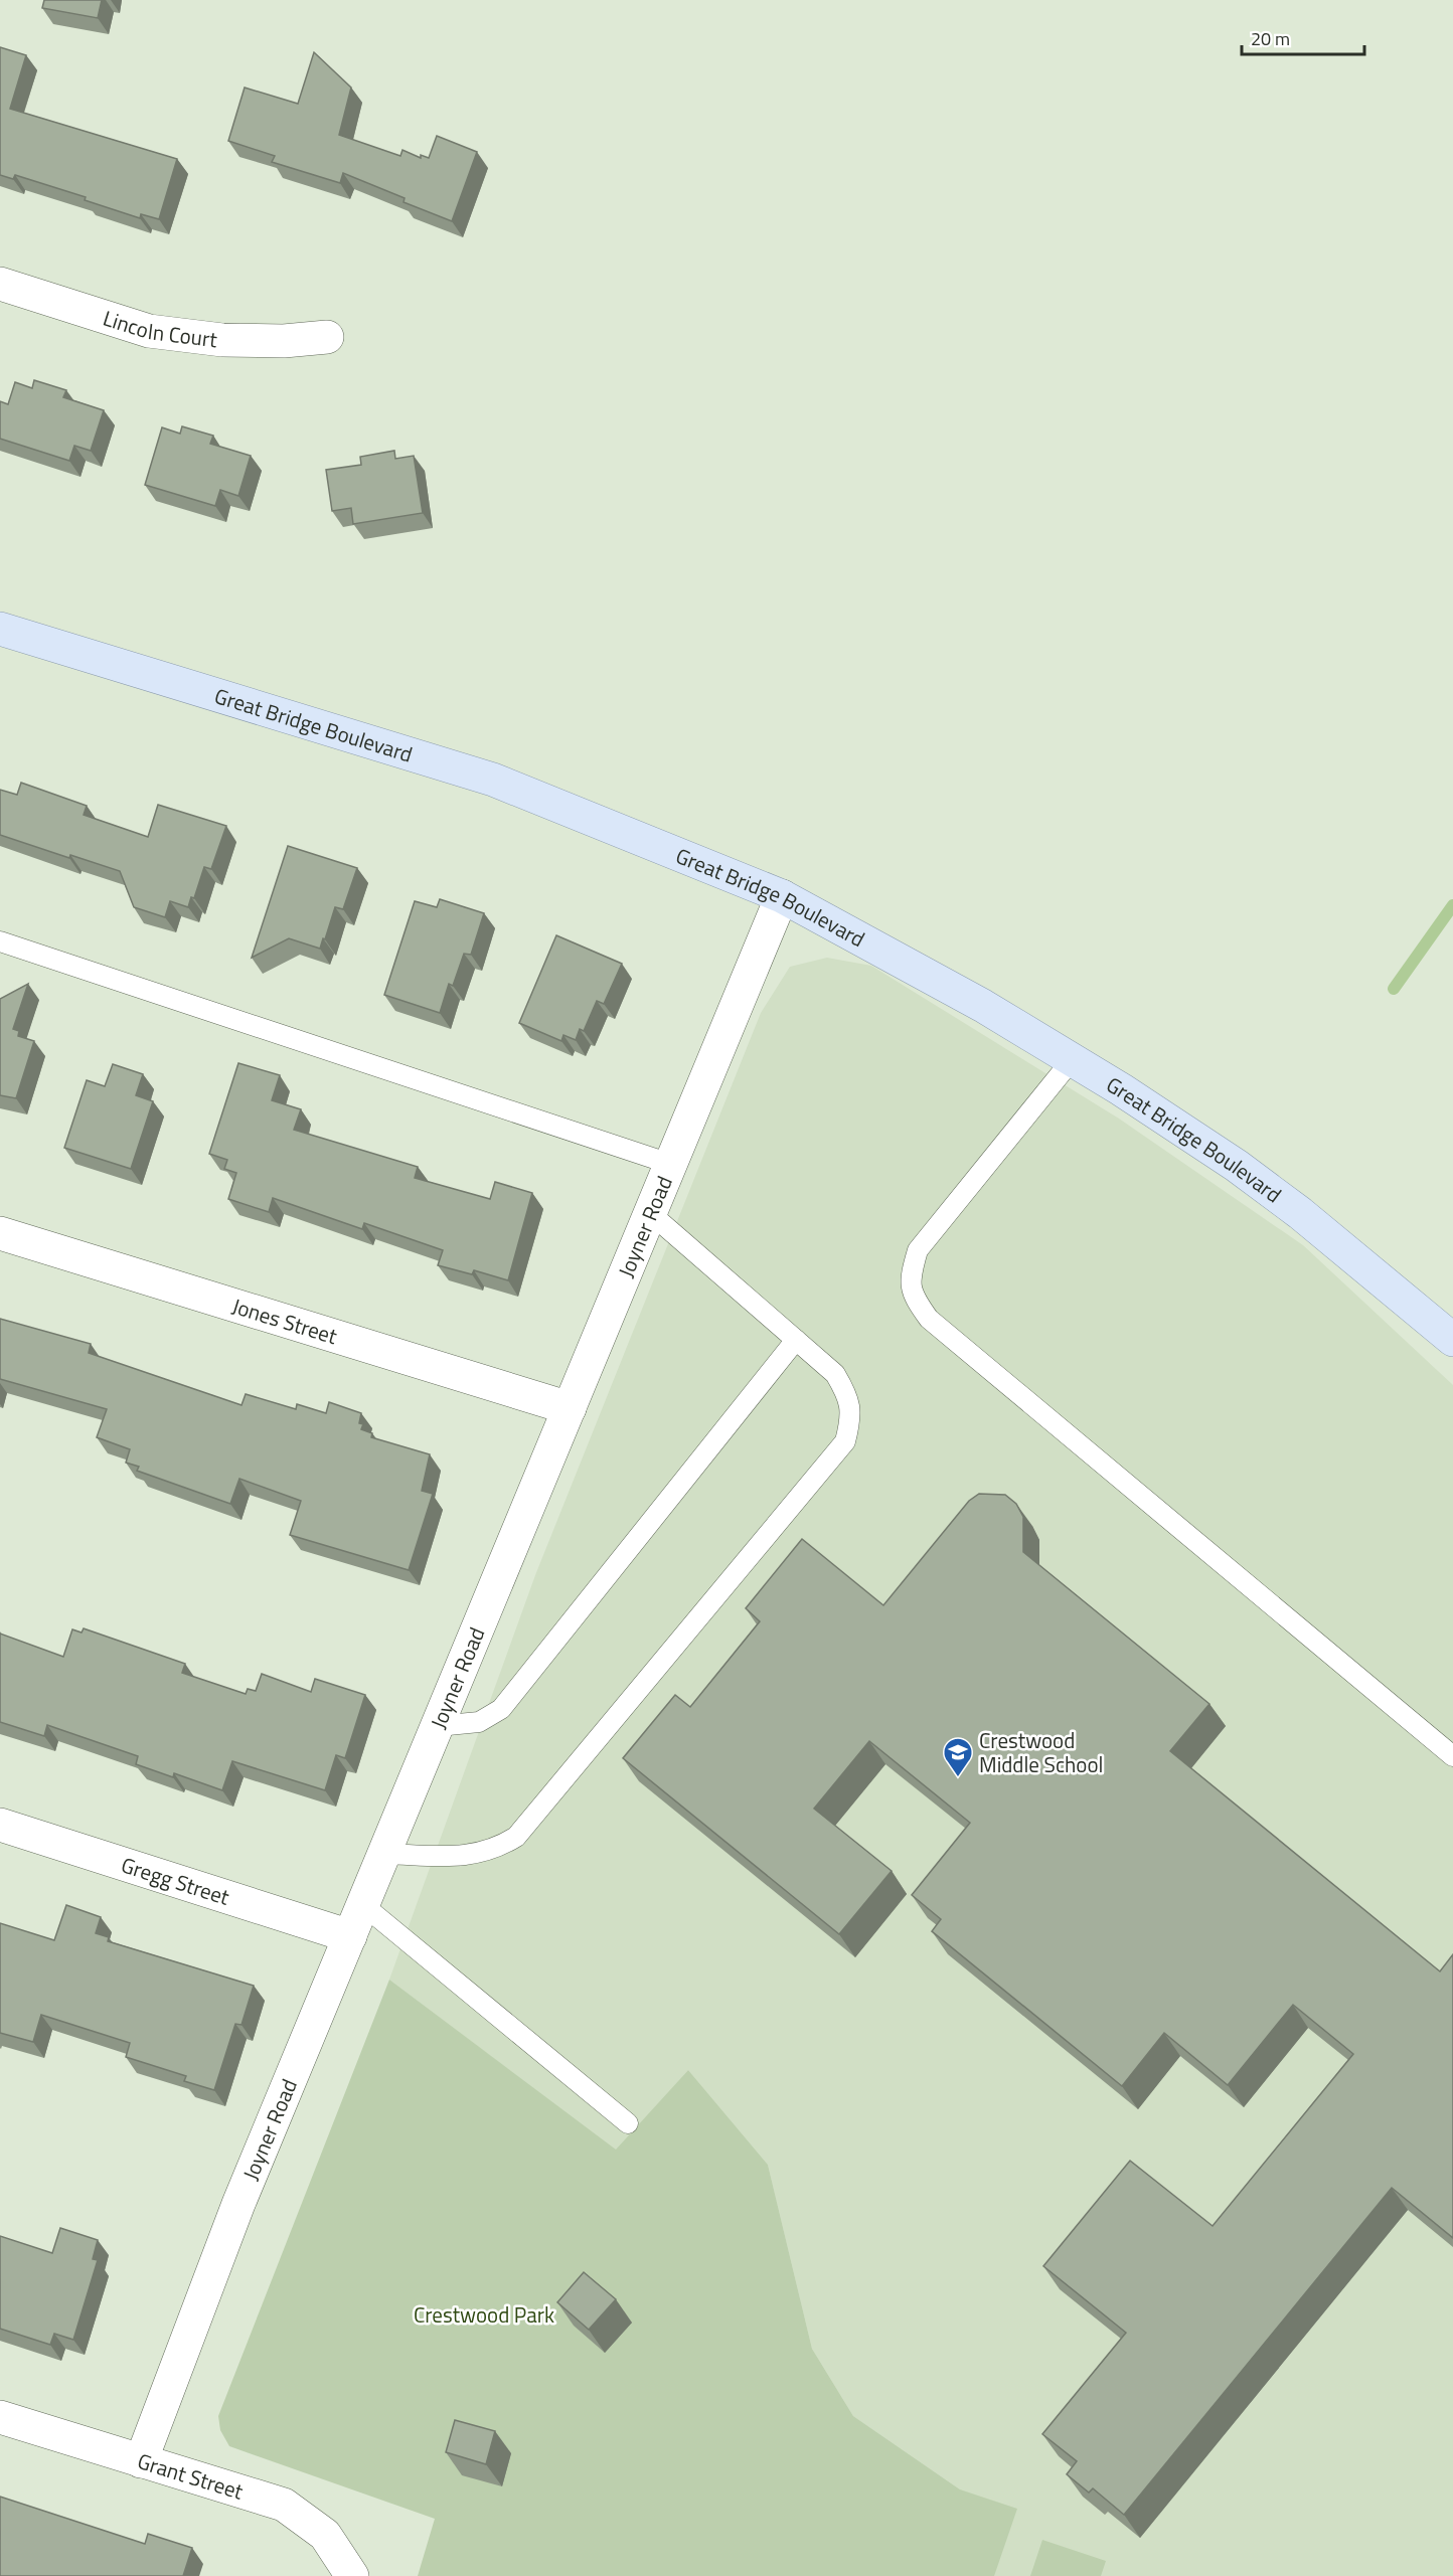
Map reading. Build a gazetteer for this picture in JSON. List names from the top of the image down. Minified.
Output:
{"streets":{"main road":["Great Bridge Boulevard"],"street":["Lincoln Court","Joyner Road","Jones Street","Gregg Street","Grant Street"]},"crossings":[["Great Bridge Boulevard","Joyner Road"],["Joyner Road","Jones Street"],["Joyner Road","Gregg Street"],["Joyner Road","Grant Street"]],"parks":["Crestwood Park"],"places":{"school or university":["Crestwood Middle School"]},"scale_bar":"20 m"}
